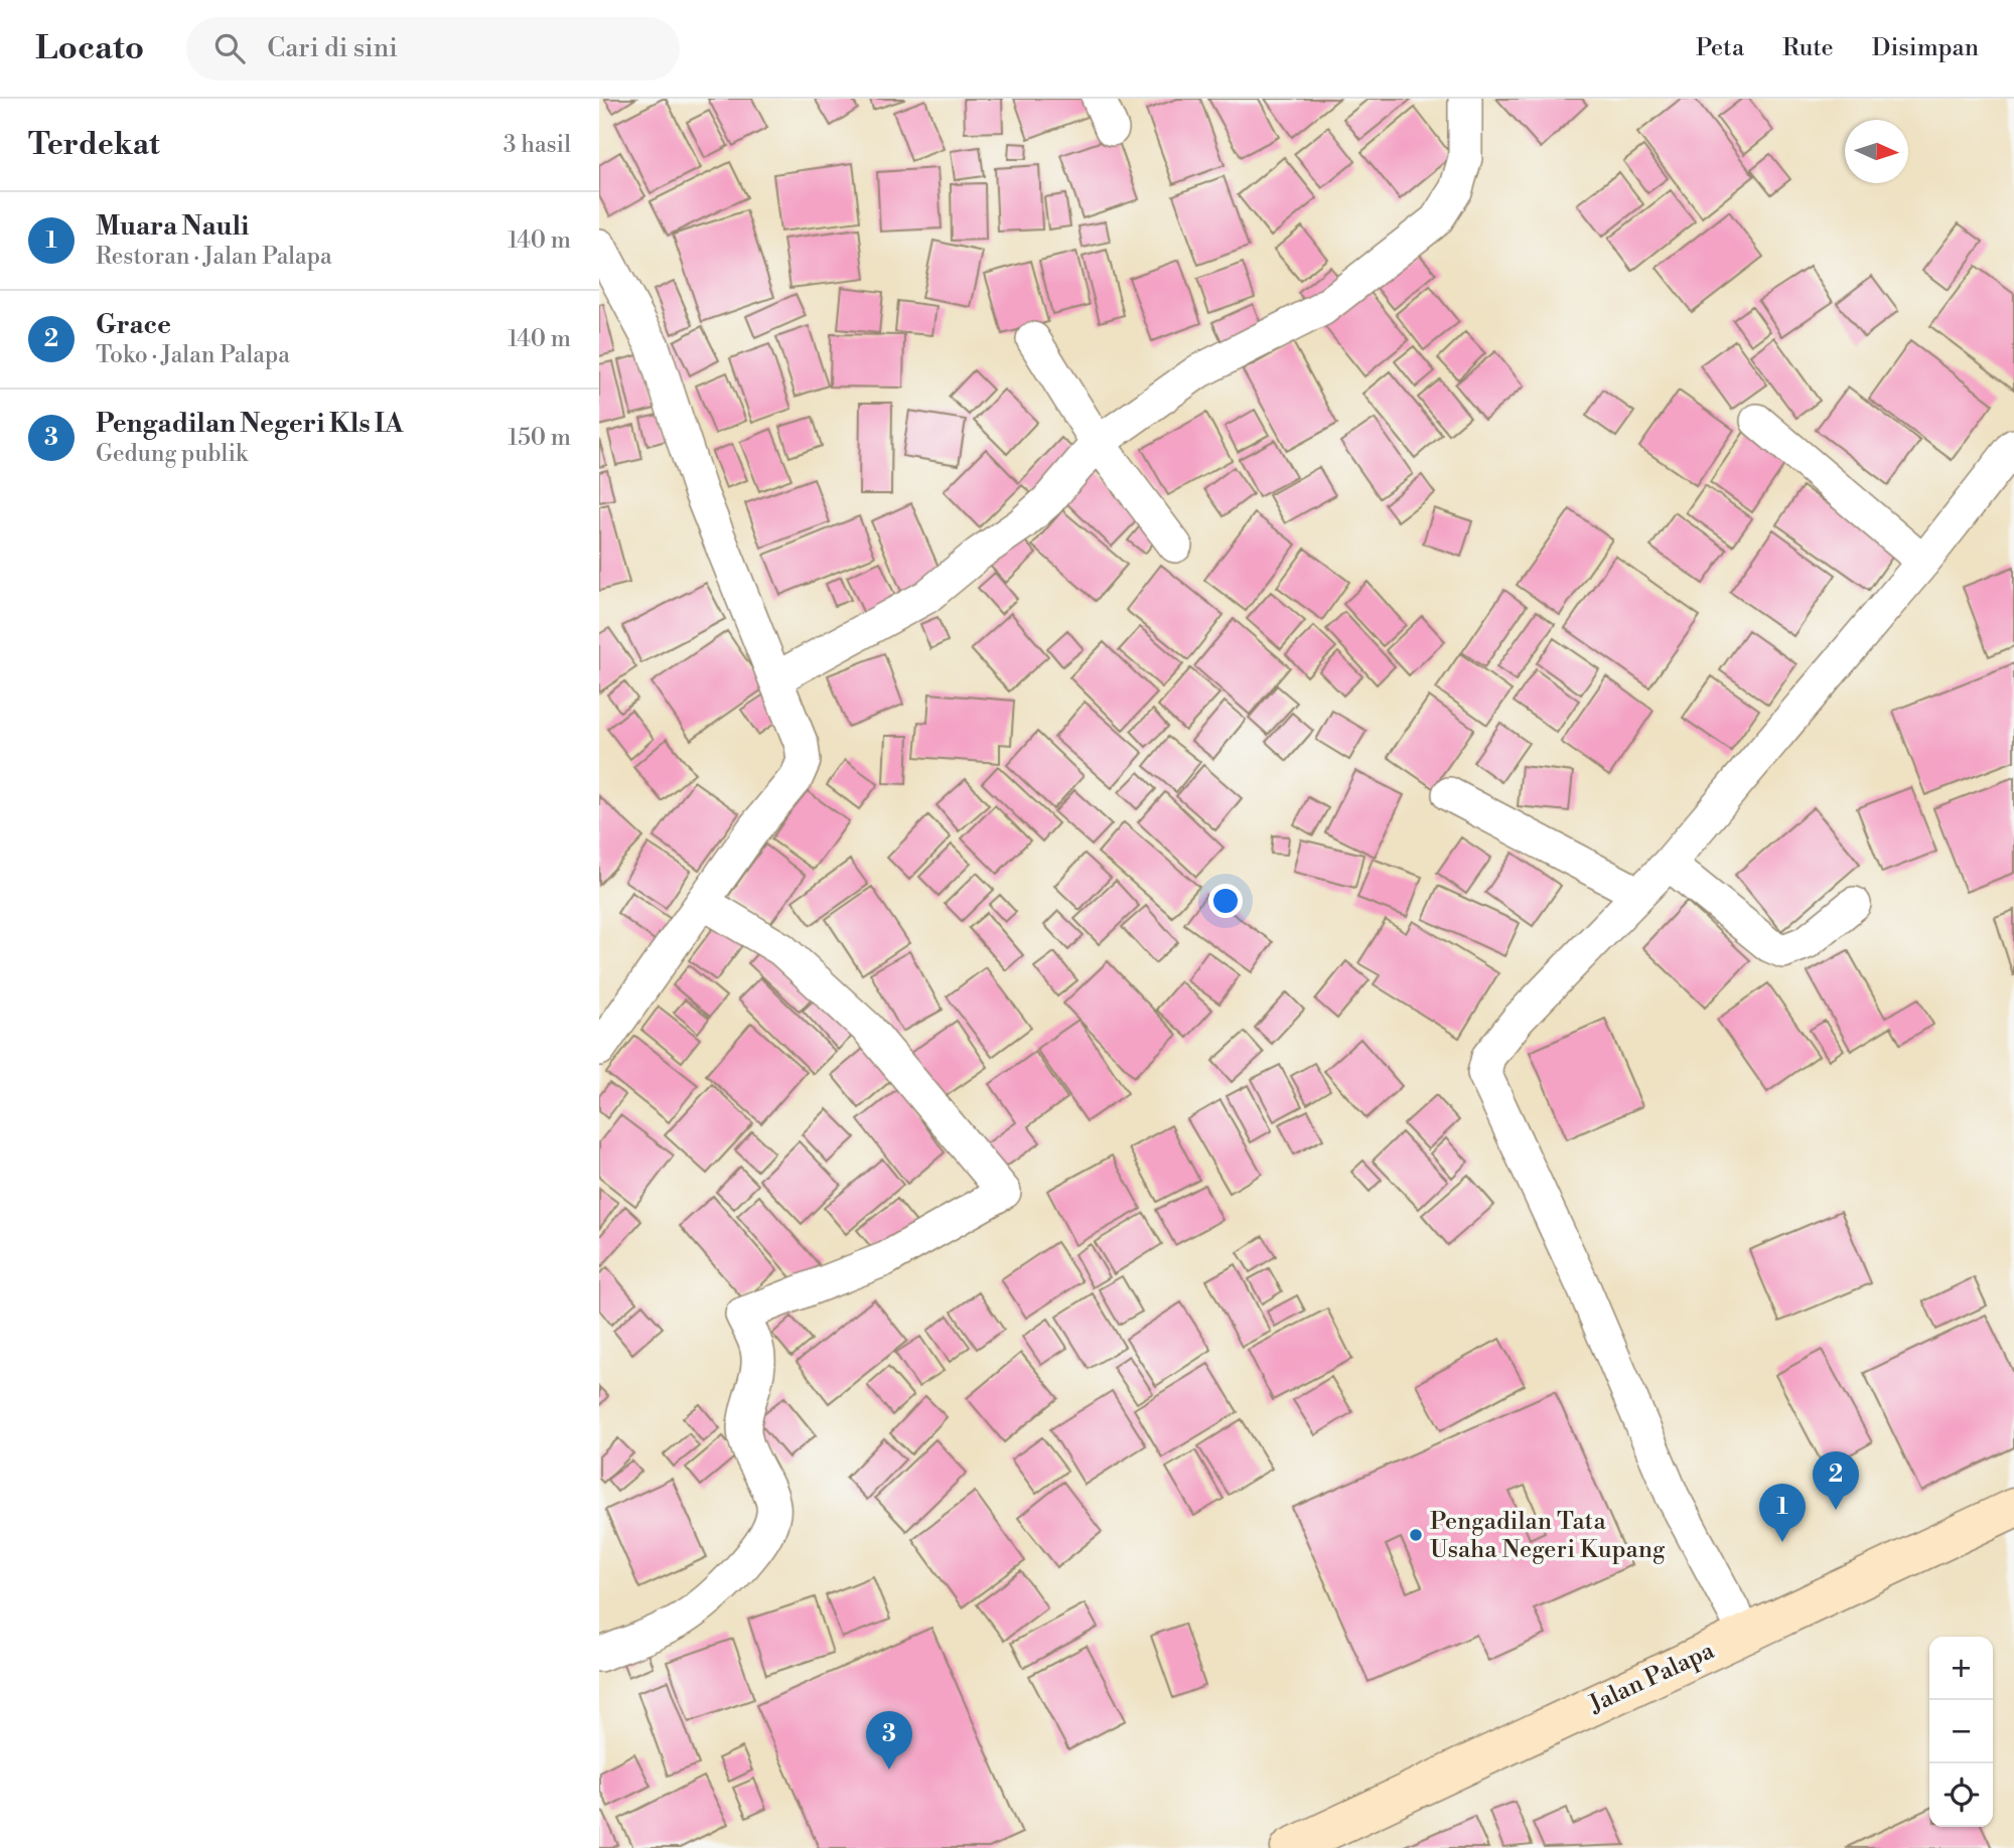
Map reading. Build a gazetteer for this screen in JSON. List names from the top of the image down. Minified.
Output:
{"streets":{"main road":["Jalan Palapa"]},"places":["Pengadilan Tata Usaha Negeri Kupang"],"north":"right","page":{"header":"Locato","search":"Cari di sini","nav":["Peta","Rute","Disimpan"],"heading":["Terdekat","3 hasil"],"list":[{"mark":"1","name":"Muara Nauli","note":"Restoran · Jalan Palapa","value":"140 m"},{"mark":"2","name":"Grace","note":"Toko · Jalan Palapa","value":"140 m"},{"mark":"3","name":"Pengadilan Negeri Kls IA","note":"Gedung publik","value":"150 m"}],"pins":["2","1","3"],"map_buttons":["+","−"]}}
